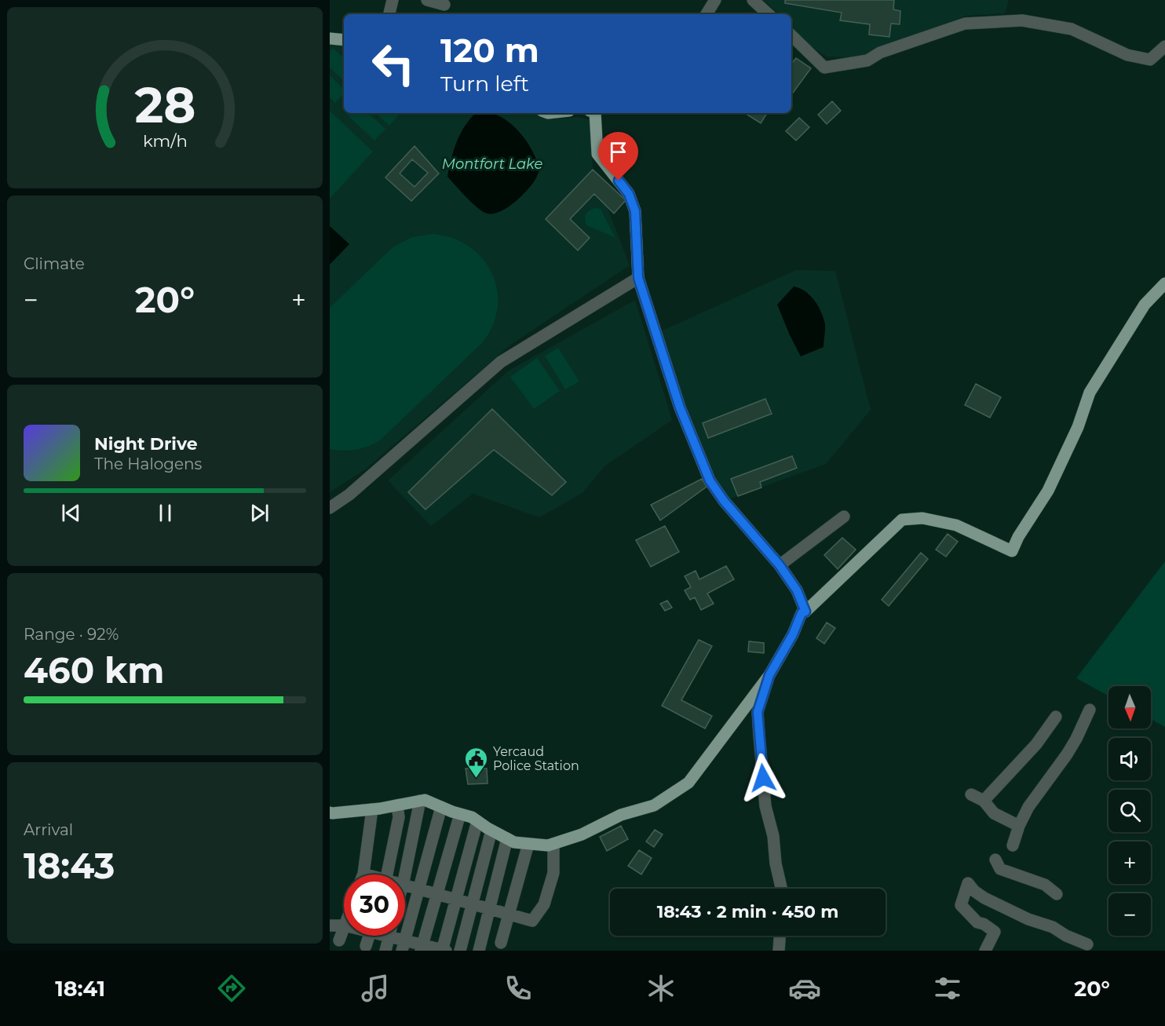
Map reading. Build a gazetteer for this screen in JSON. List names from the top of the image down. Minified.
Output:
{"water":["Montfort Lake"],"places":{"public building":["Yercaud Police Station"]},"north":"bottom","page":{"turn":["120 m","Turn left"],"tile":["Climate",["Range · 92%","460 km"],["Arrival","18:43"]],"heat":["−","20°","+"],"song":["Night Drive","The Halogens"],"map_buttons":["+","−"],"limit":"30","trip":"18:43 · 2 min · 450 m","tabs":["18:41","20°"],"gauge":["28","km/h"]}}
